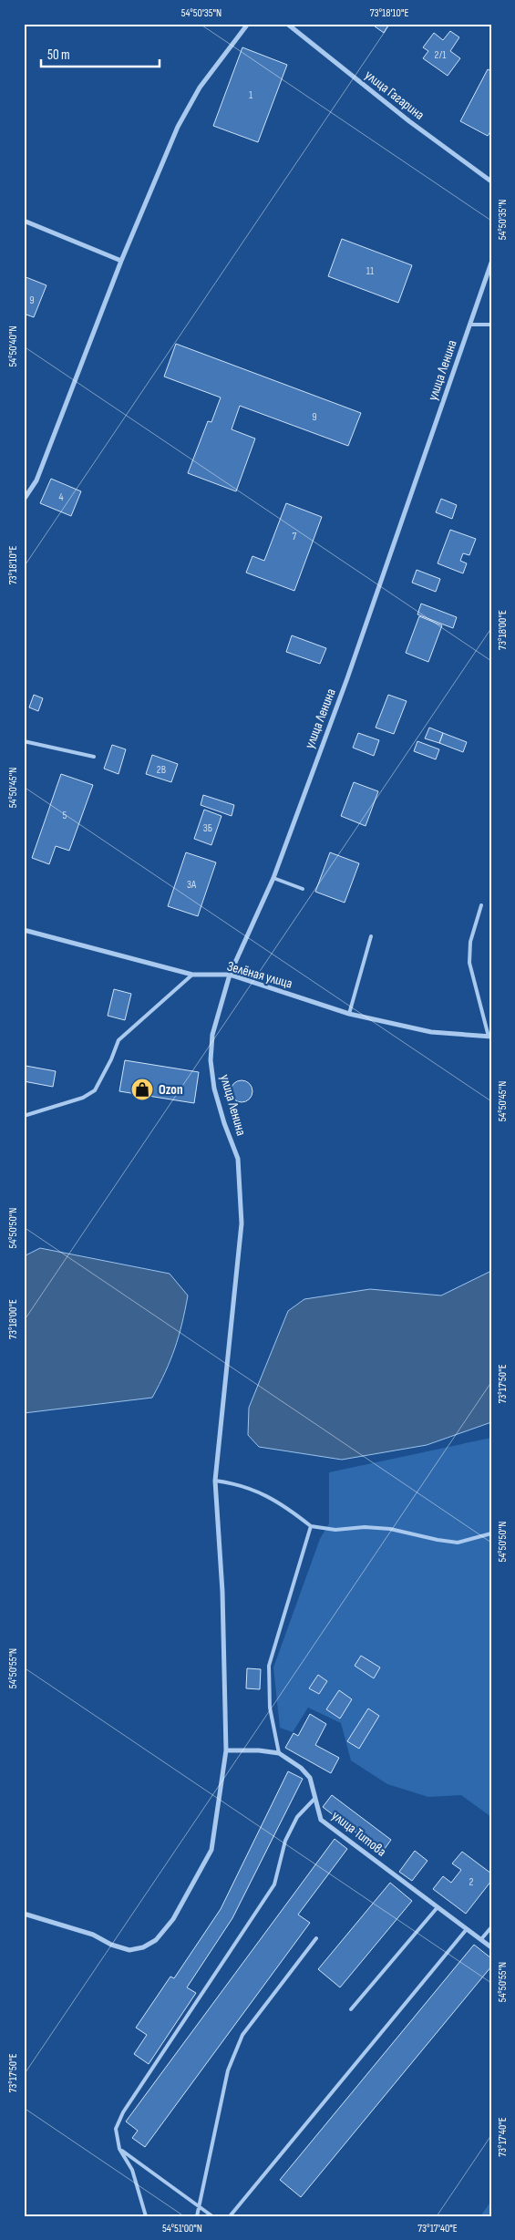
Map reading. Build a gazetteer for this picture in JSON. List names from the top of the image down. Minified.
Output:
{"streets":{"street":["улица Гагарина","улица Ленина","Зелёная улица","улица Титова"]},"crossings":[["улица Ленина","Зелёная улица"],["улица Ленина","улица Титова"]],"places":{"shop":["Ozon"]},"house_numbers":["2/1","1","11","9","9","4","7","2В","5","3Б","3А","2"],"scale_bar":"50 m","coordinates":["54°50'35\"N","73°18'10\"E","54°50'40\"N","73°18'00\"E","54°50'45\"N","54°50'50\"N","73°17'50\"E","54°50'55\"N","73°17'40\"E","54°51'00\"N"]}
